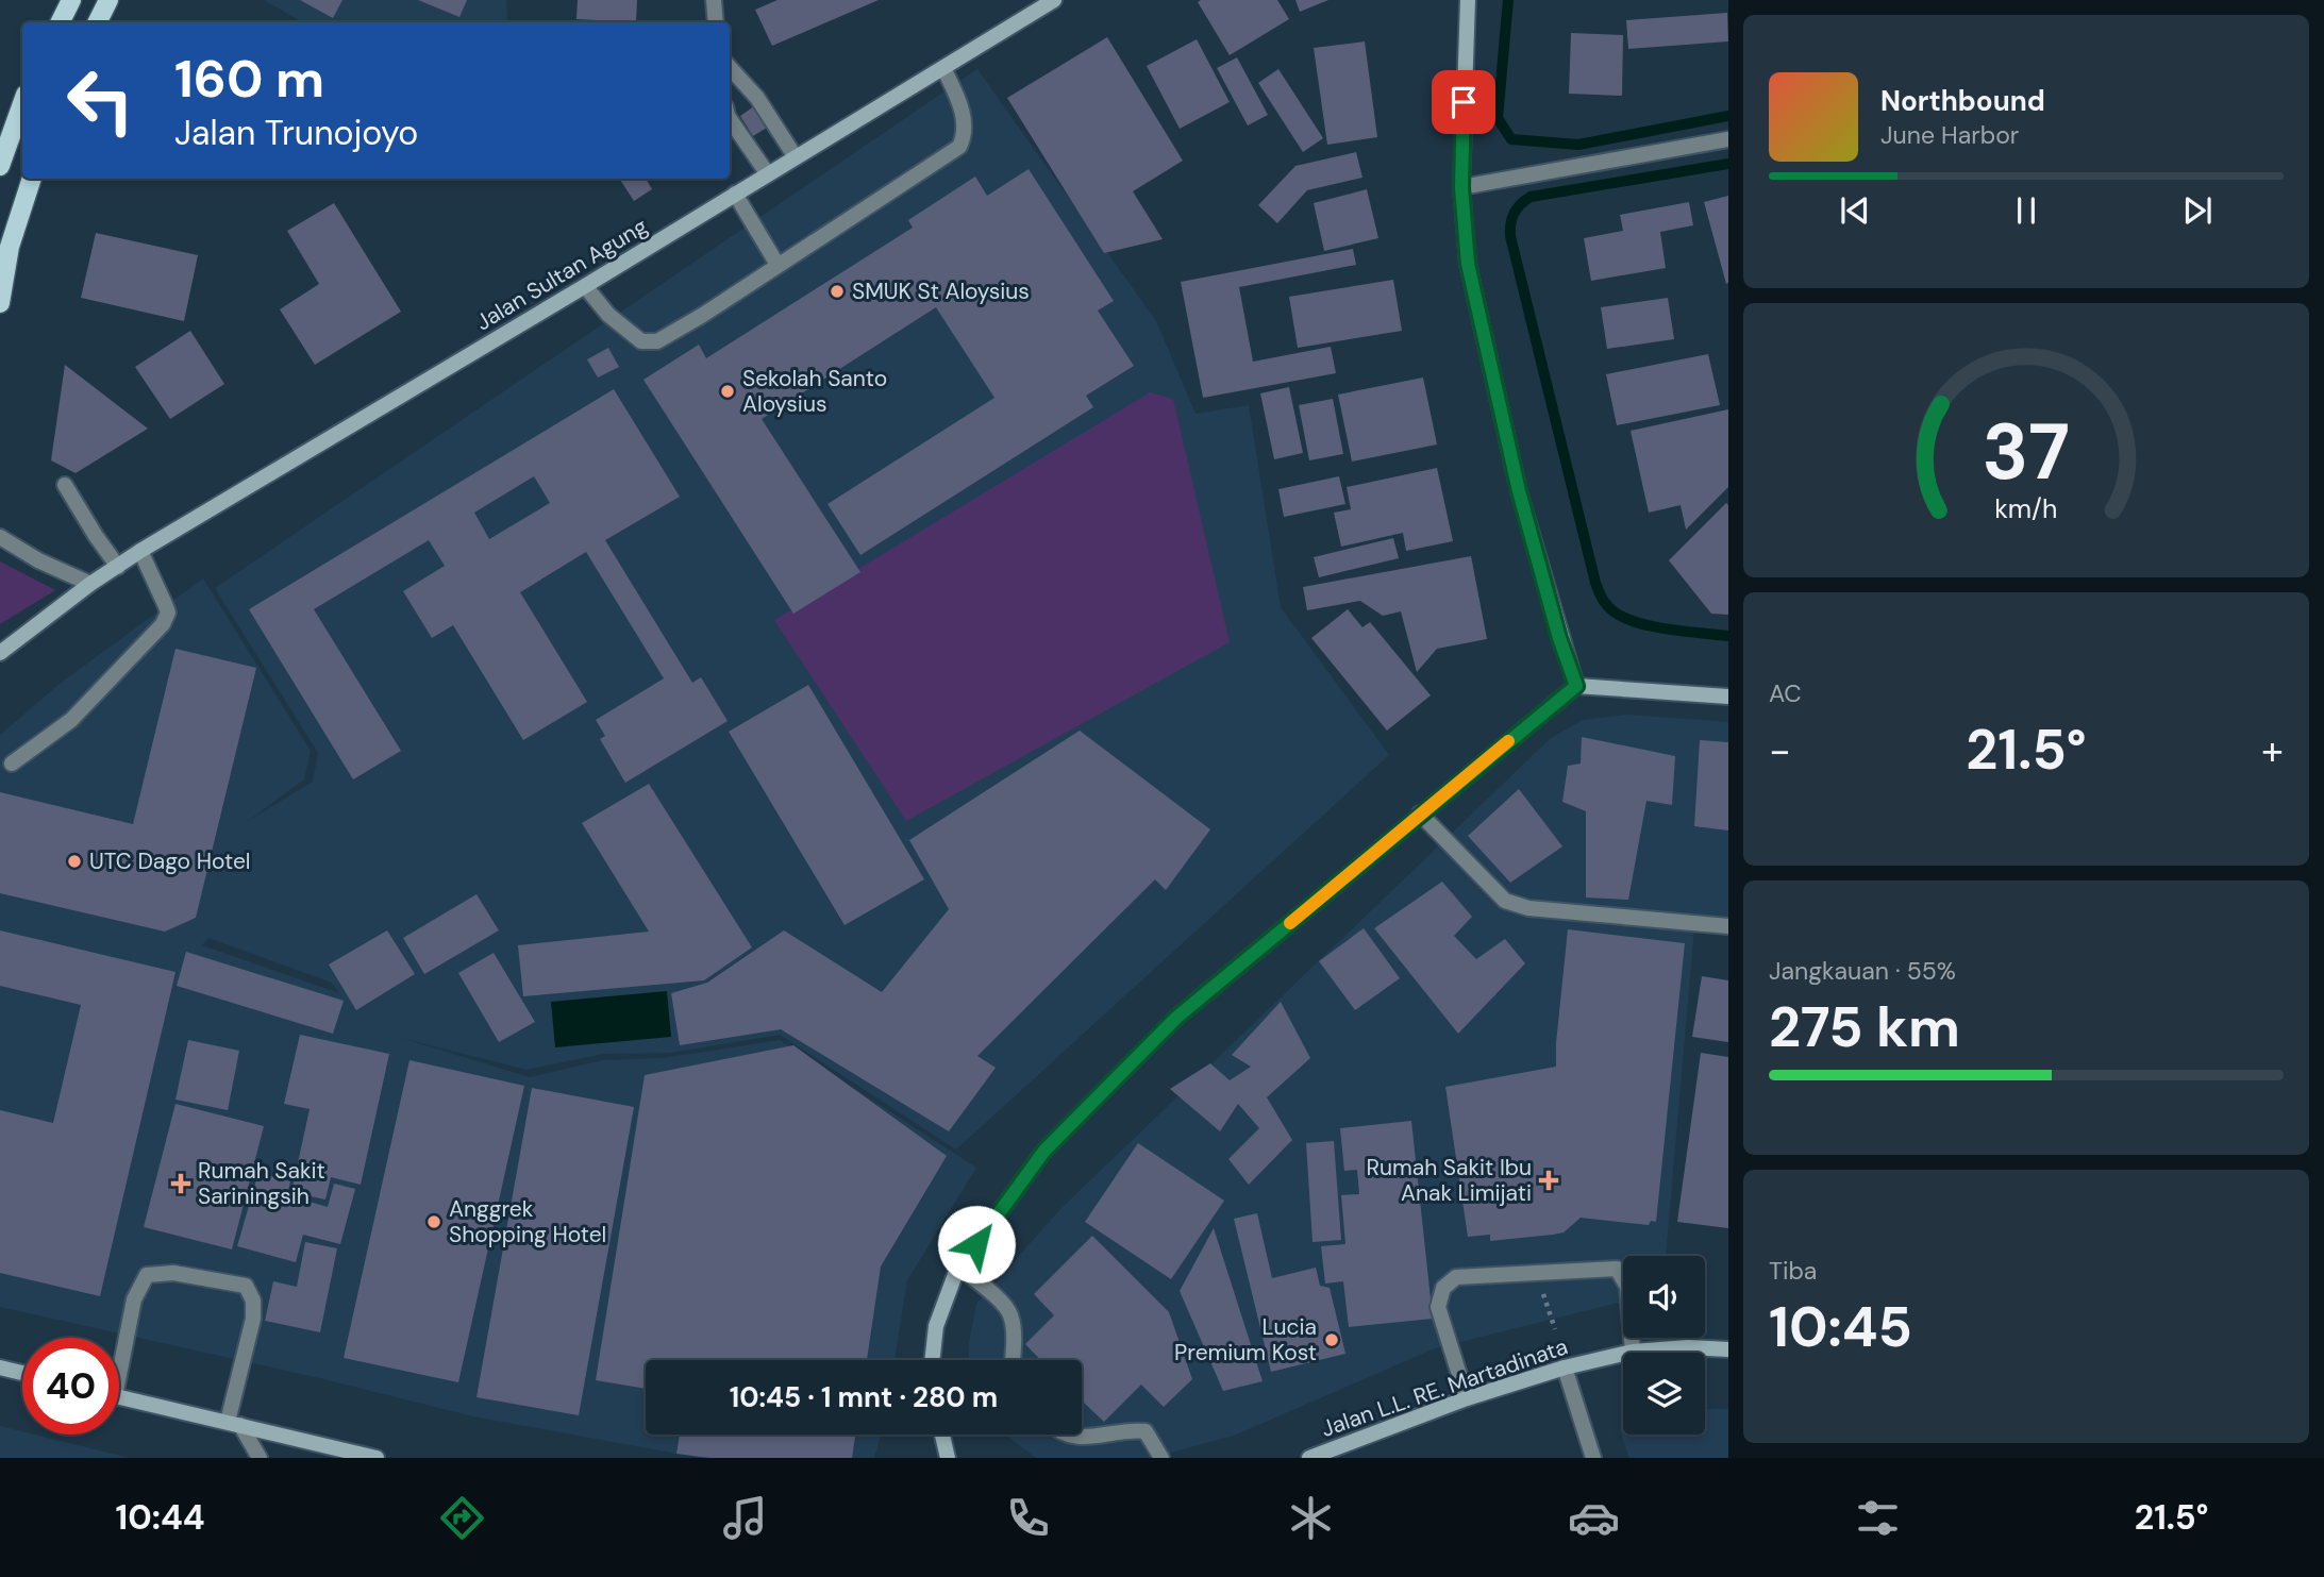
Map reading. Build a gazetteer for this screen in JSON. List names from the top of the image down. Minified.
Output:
{"streets":{"street":["Jalan Sultan Agung","Jalan L.L. RE. Martadinata"]},"places":{"other":["SMUK St Aloysius","Sekolah Santo Aloysius","UTC Dago Hotel","Anggrek Shopping Hotel","Lucia Premium Kost"],"health":["Rumah Sakit Ibu Anak Limijati","Rumah Sakit Sariningsih"]},"page":{"turn":["160 m","Jalan Trunojoyo"],"song":["Northbound","June Harbor"],"tile":["AC",["Jangkauan · 55%","275 km"],["Tiba","10:45"]],"heat":["−","21.5°","+"],"limit":"40","trip":"10:45 · 1 mnt · 280 m","tabs":["10:44","21.5°"],"gauge":["37","km/h"]}}
